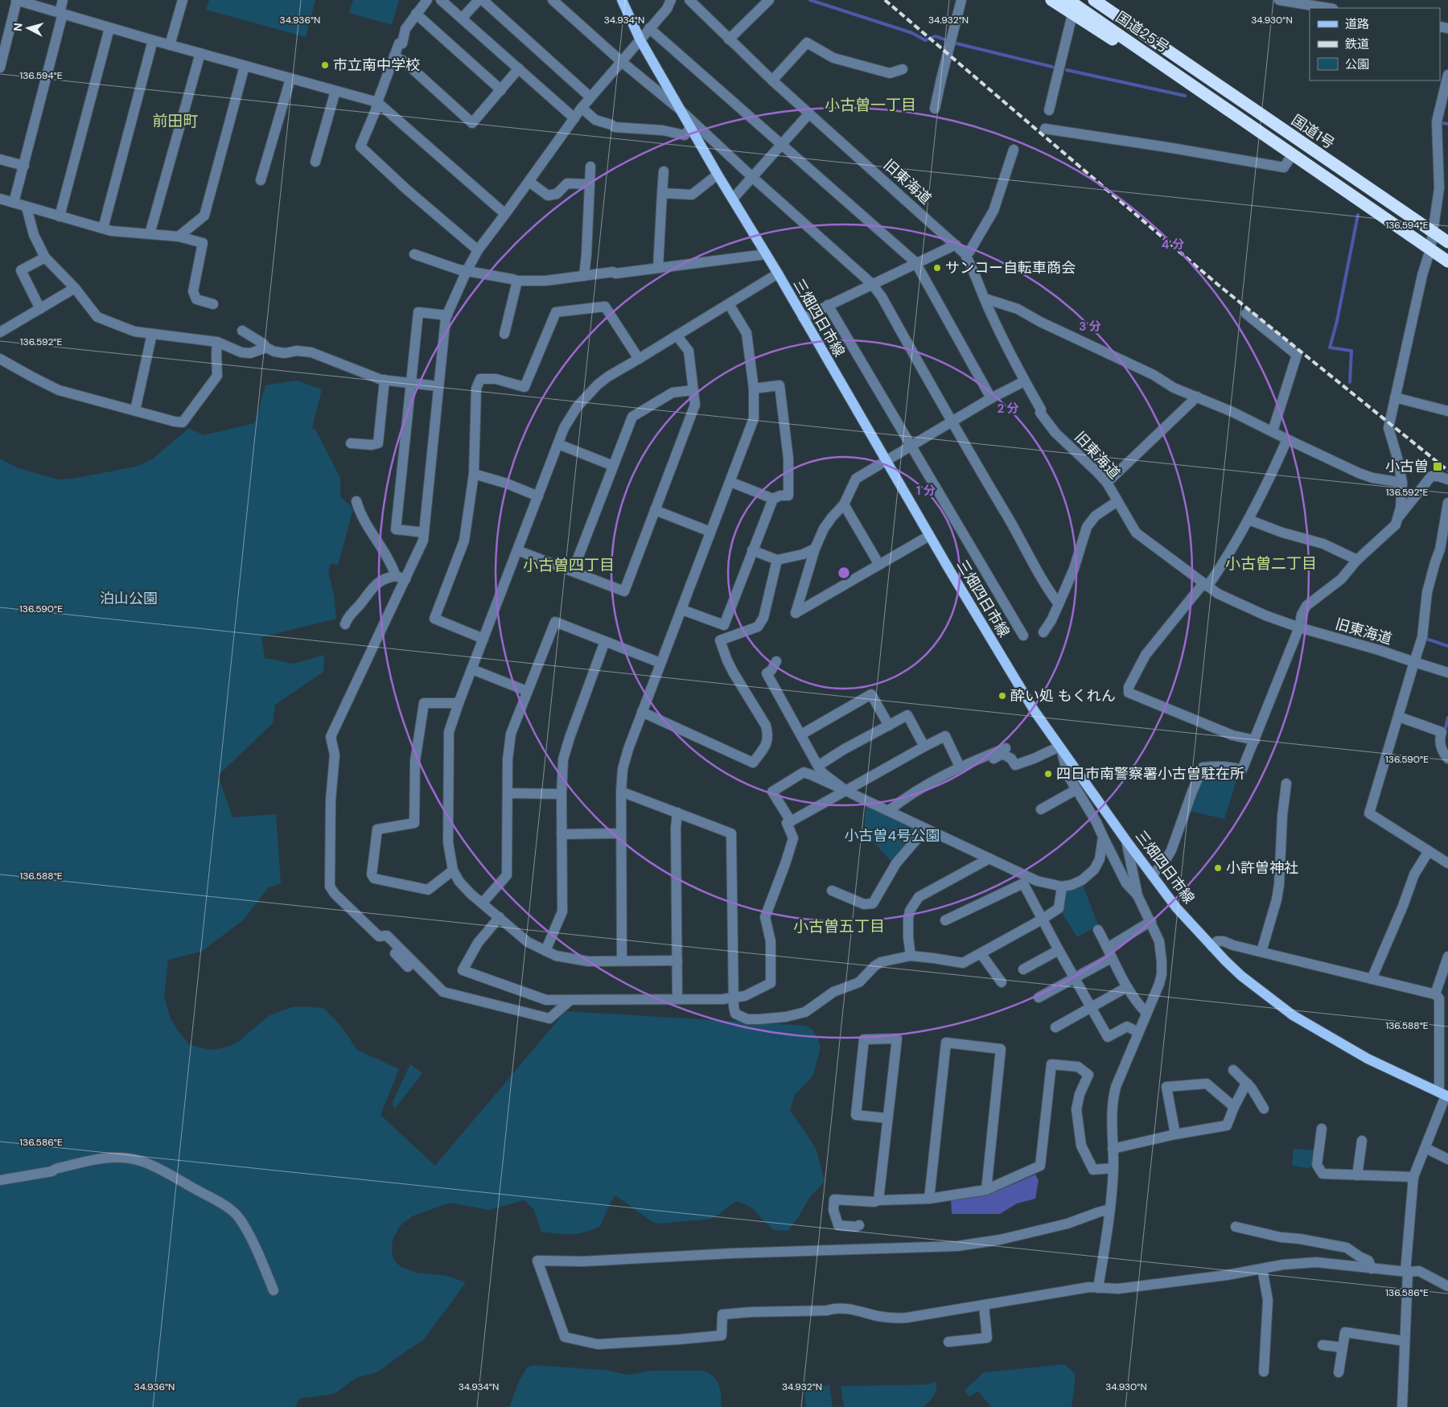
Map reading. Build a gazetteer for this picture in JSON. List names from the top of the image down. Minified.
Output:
{"streets":{"highway":["国道25号","国道1号"],"main road":["三畑四日市線"],"street":["旧東海道"]},"crossings":[["国道25号","国道1号"]],"districts":["小古曽一丁目","前田町","小古曽二丁目","小古曽四丁目","小古曽五丁目"],"parks":["泊山公園","小古曽4号公園"],"places":{"other":["市立南中学校","サンコー自転車商会","酔い処 もくれん","四日市南警察署小古曽駐在所","小許曽神社"],"transit":["小古曽"]},"legend":["道路","鉄道","公園"],"north":"left","coordinates":["34.936°N","34.934°N","34.932°N","34.930°N","136.594°E","136.592°E","136.590°E","136.588°E","136.586°E"],"rings":["4 分","3 分","2 分","1 分"]}
